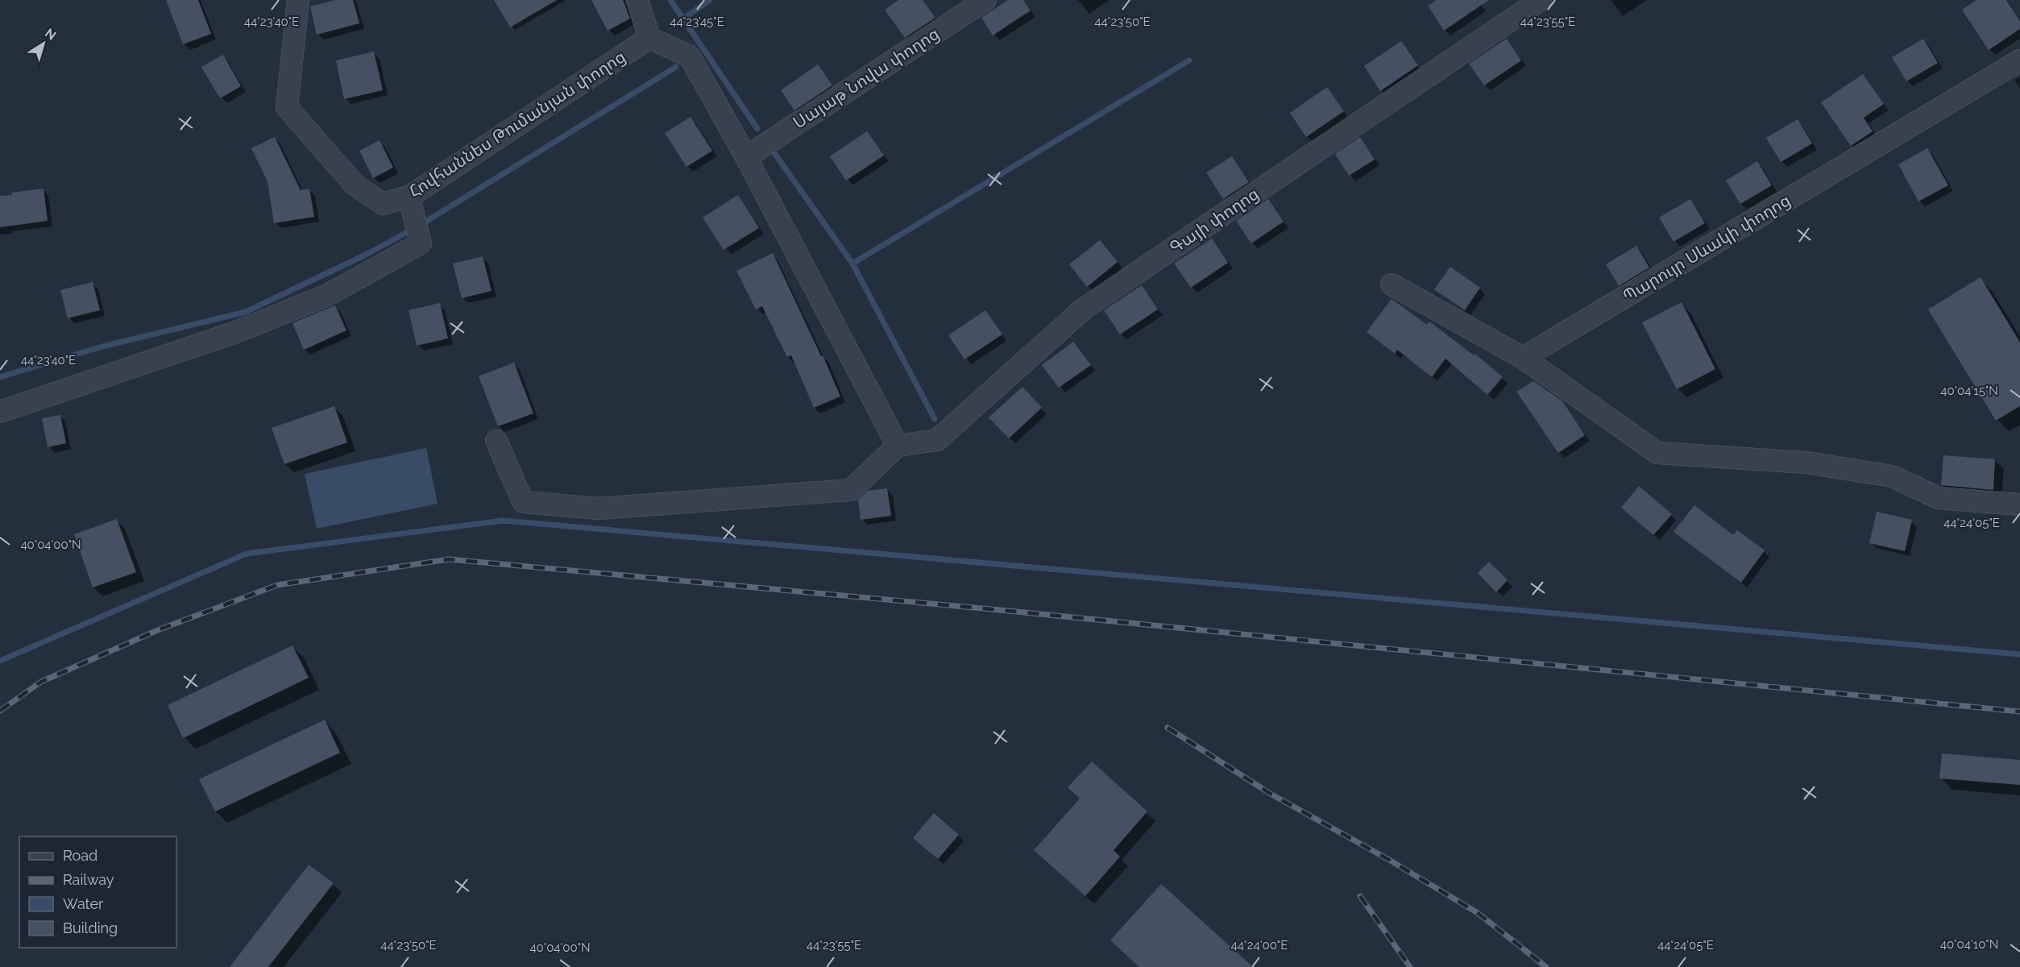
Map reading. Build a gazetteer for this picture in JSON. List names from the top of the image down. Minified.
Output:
{"streets":{"street":["Սայաթ Նովա փողոց","Հովհաննես Թումանյան փողոց","Գայի փողոց","Պարույր Սևակի փողոց"]},"legend":["Road","Railway","Water","Building"],"north":"top right","coordinates":["44°23'40\"E","44°23'45\"E","44°23'50\"E","44°23'55\"E","40°04'15\"N","44°24'05\"E","40°04'00\"N","40°04'10\"N","44°24'00\"E"]}
